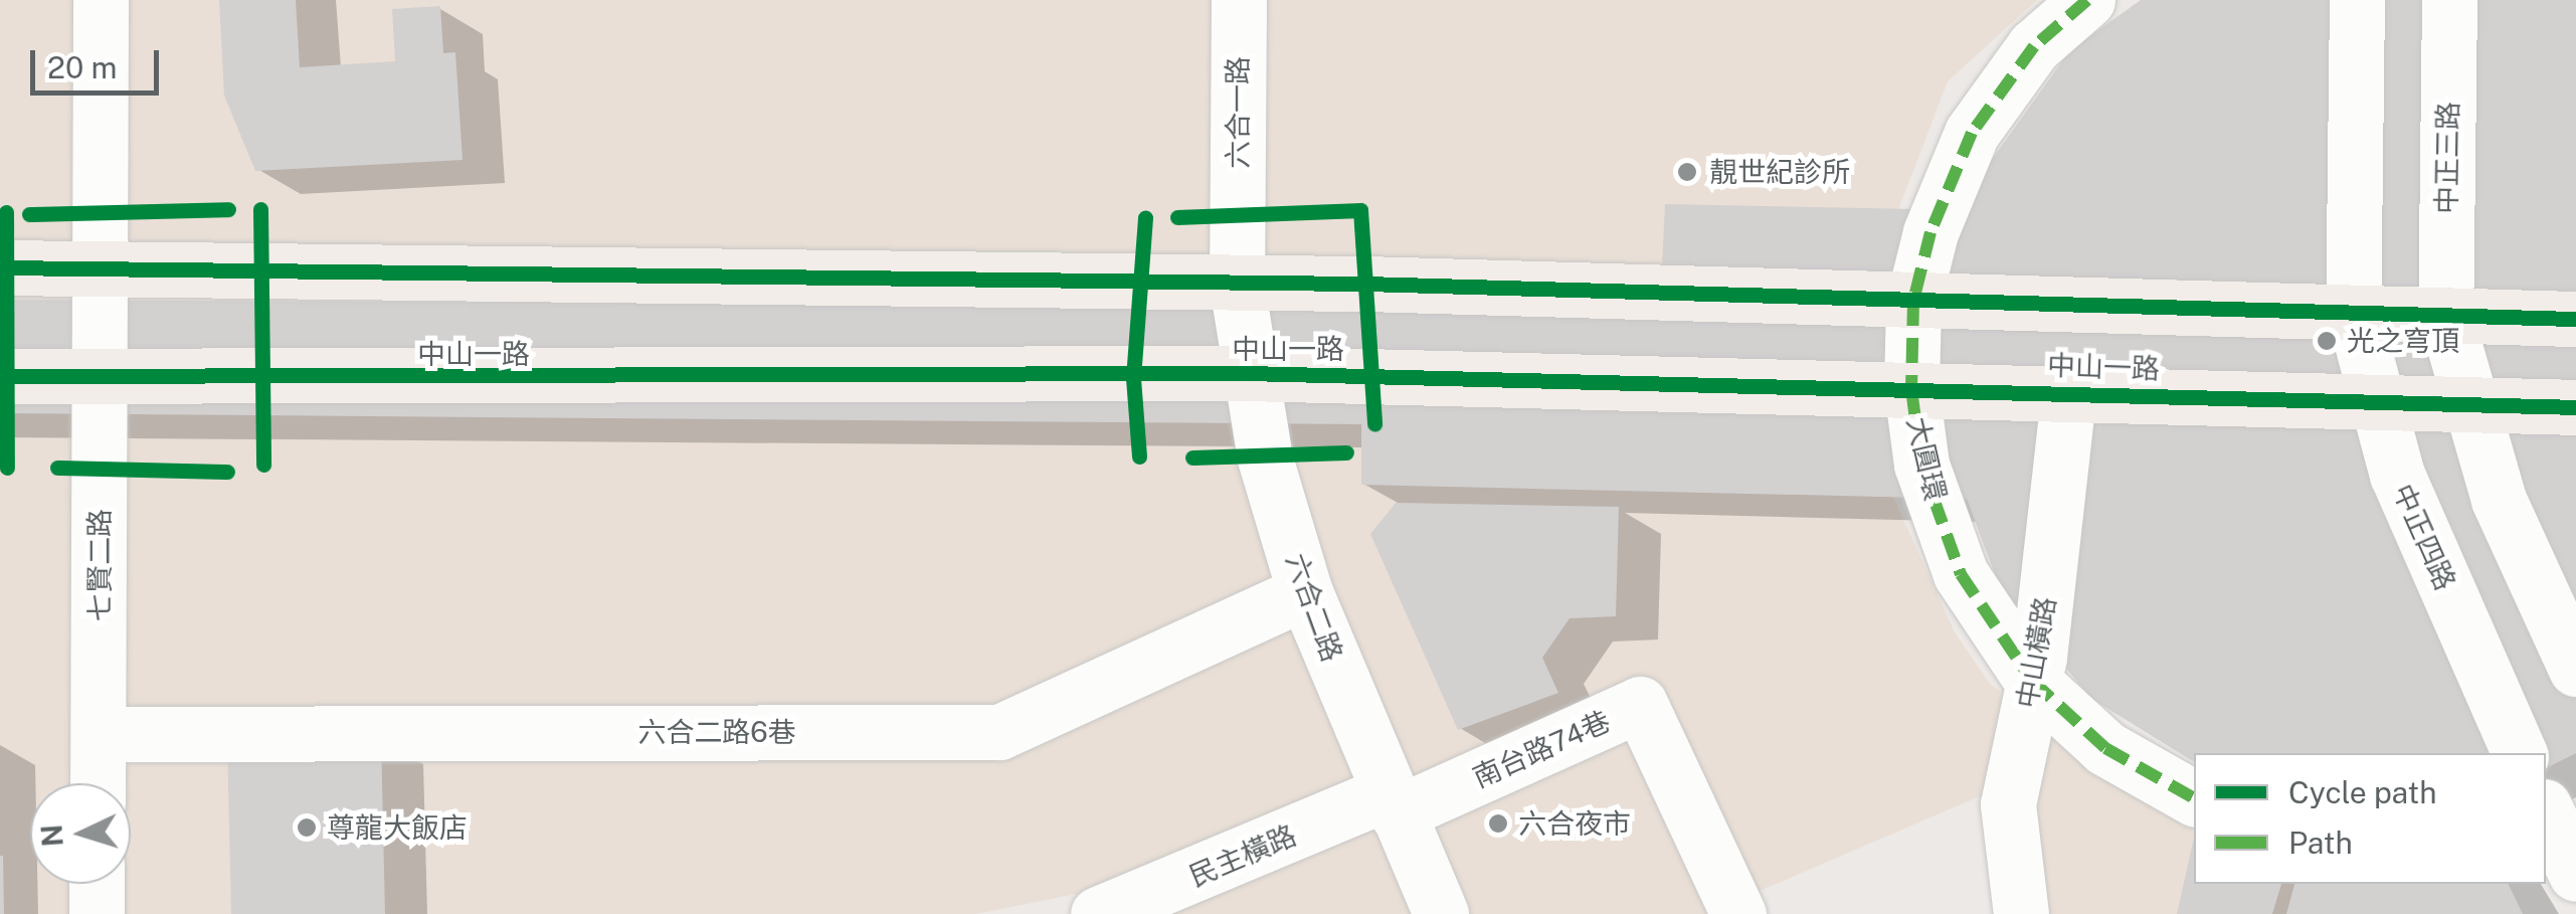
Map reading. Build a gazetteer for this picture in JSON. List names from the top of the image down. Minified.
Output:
{"streets":{"main road":["中山一路"],"street":["六合一路","中正三路","大圓環","中正四路","七賢二路","六合二路","中山橫路","六合二路6巷","南台路74巷","民主橫路"]},"crossings":[["六合一路","六合二路"],["中山一路","大圓環"],["中山一路","中正四路"],["中山一路","七賢二路"],["中山一路","六合二路"],["中山一路","中山橫路"],["大圓環","中山橫路"],["七賢二路","六合二路6巷"],["六合二路","六合二路6巷"],["六合二路","南台路74巷"],["六合二路","民主橫路"],["南台路74巷","民主橫路"]],"places":["靚世紀診所","光之穹頂","六合夜市","尊龍大飯店"],"legend":["Cycle path","Path"],"scale_bar":"20 m","north":"left"}
